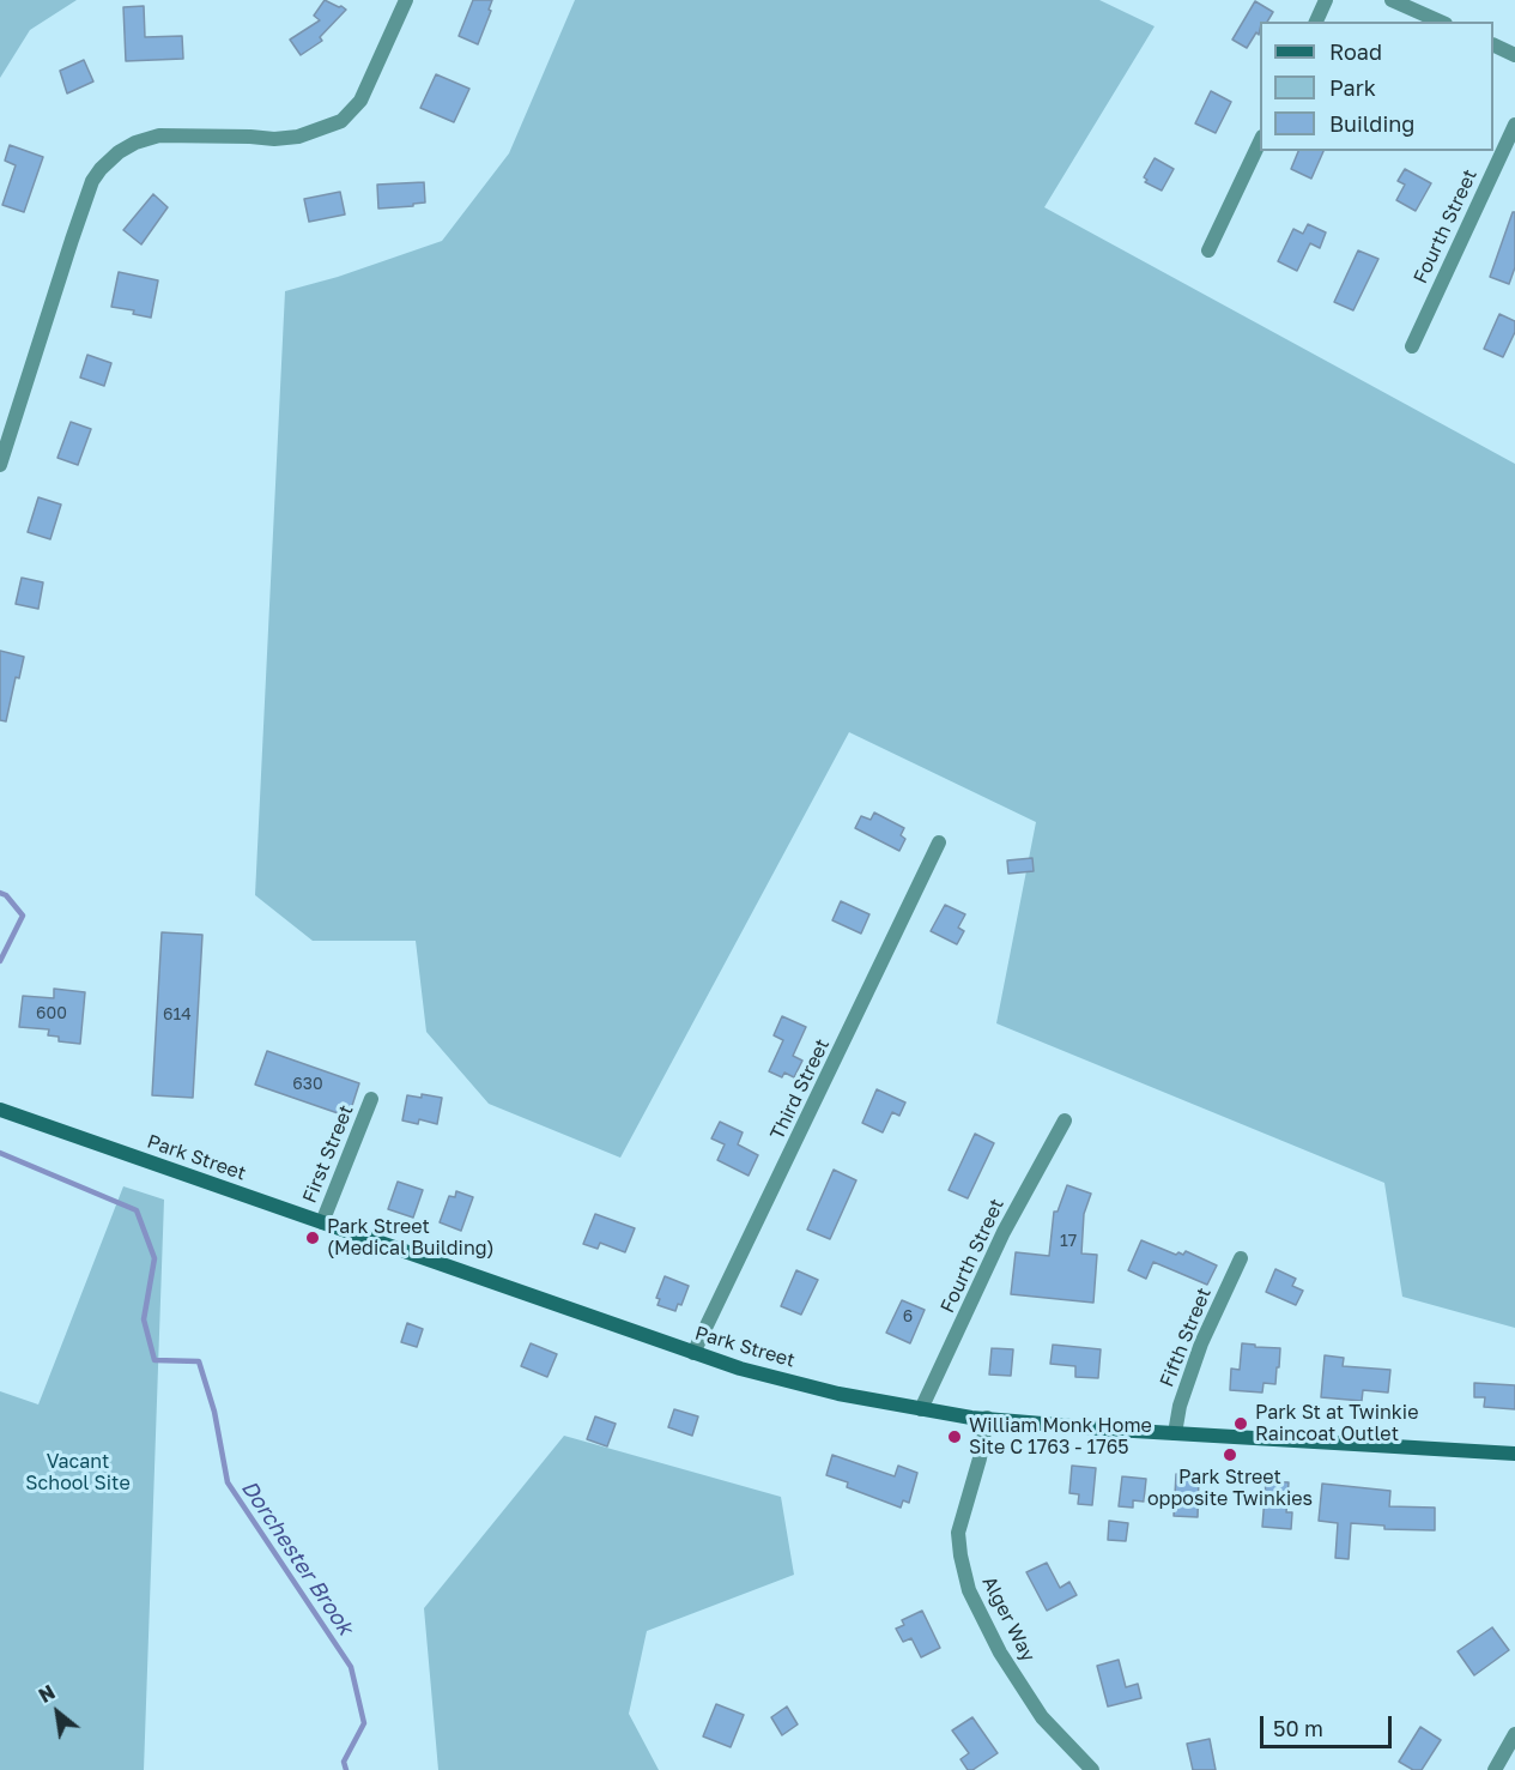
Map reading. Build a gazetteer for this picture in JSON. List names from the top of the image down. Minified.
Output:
{"streets":{"main road":["Park Street"],"street":["Fourth Street","Third Street","First Street","Fifth Street","Alger Way"]},"crossings":[["Fourth Street","Park Street"],["Third Street","Park Street"],["First Street","Park Street"],["Park Street","Fifth Street"],["Park Street","Alger Way"]],"water":["Dorchester Brook"],"parks":["Vacant School Site"],"places":["Park Street (Medical Building)","Park St at Twinkie Raincoat Outlet","William Monk Home Site C 1763 - 1765","Park Street opposite Twinkies"],"house_numbers":["600","614","630","17","6"],"legend":["Road","Park","Building"],"scale_bar":"50 m","north":"top left"}
